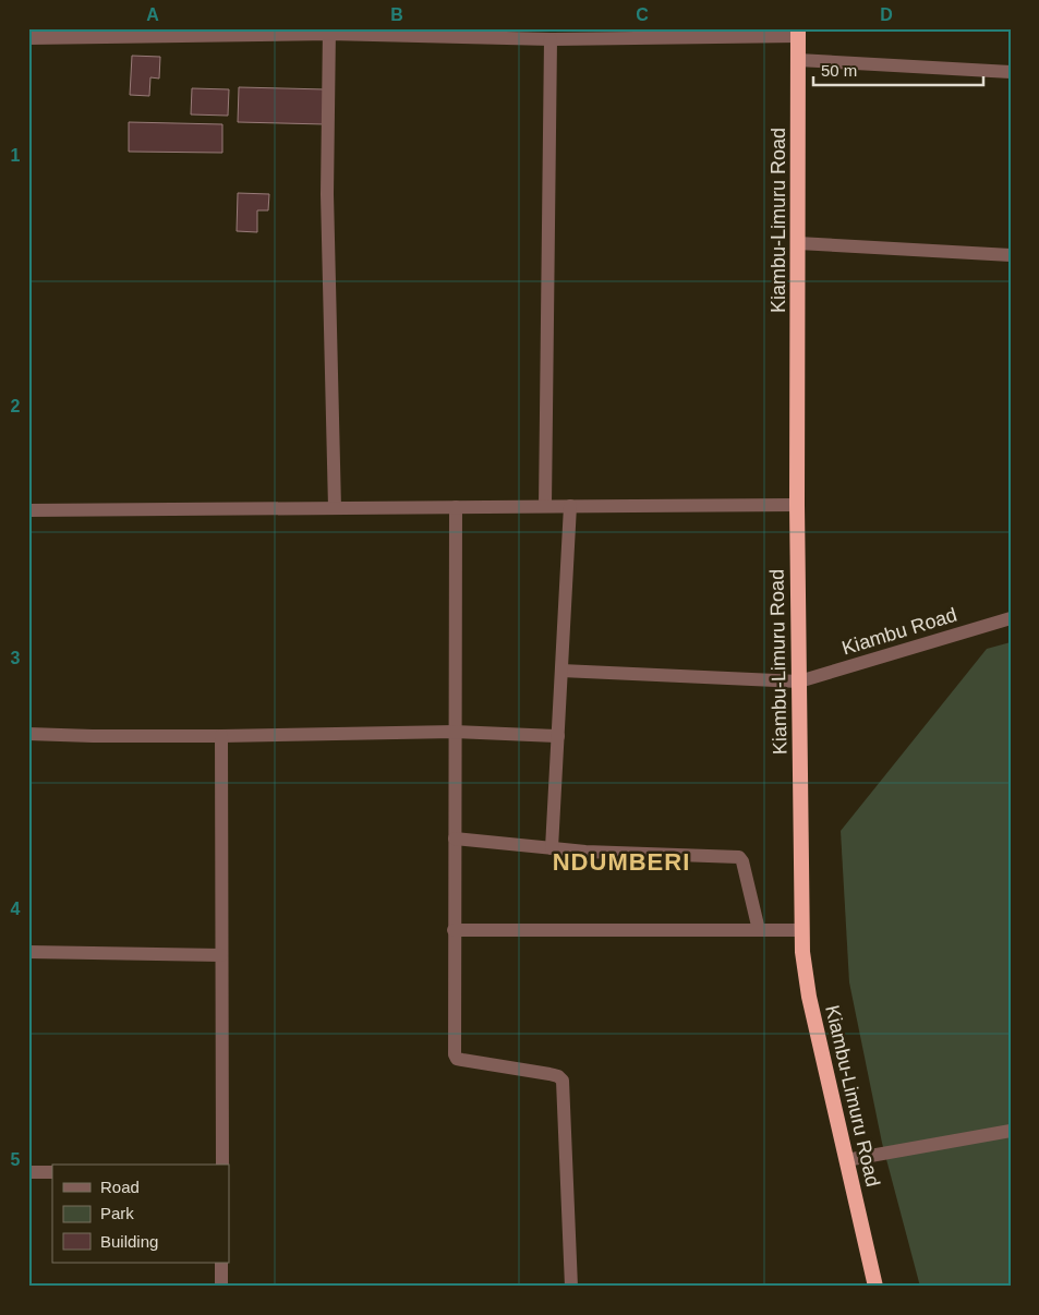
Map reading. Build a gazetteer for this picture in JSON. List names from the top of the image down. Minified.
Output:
{"streets":{"highway":["Kiambu-Limuru Road"],"street":["Kiambu Road"]},"crossings":[["Kiambu-Limuru Road","Kiambu Road"]],"districts":["NDUMBERI"],"legend":["Road","Park","Building"],"scale_bar":"50 m","grid":{"columns":["A","B","C","D"],"rows":["1","2","3","4","5"]}}
